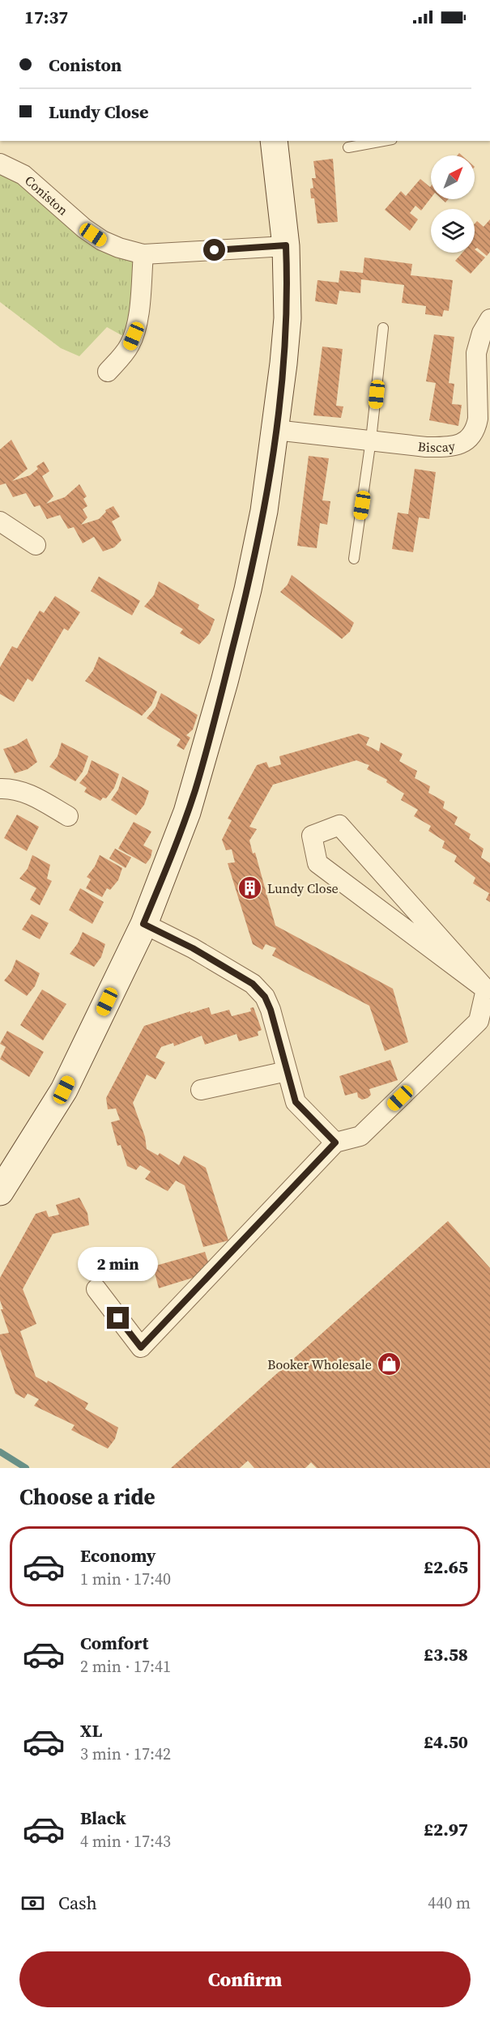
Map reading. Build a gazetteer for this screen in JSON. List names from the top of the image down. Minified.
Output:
{"streets":{"street":["Coniston","Biscay"]},"places":{"building":["Lundy Close"],"shop":["Booker Wholesale"]},"north":"top right","page":{"status":"17:37","banner":["Coniston","Lundy Close"],"bubble":"2 min","heading":"Choose a ride","list":[{"name":"Economy","note":"1 min · 17:40","value":"£2.65"},{"name":"Comfort","note":"2 min · 17:41","value":"£3.58"},{"name":"XL","note":"3 min · 17:42","value":"£4.50"},{"name":"Black","note":"4 min · 17:43","value":"£2.97"}],"pay":["Cash","440 m"],"buttons":"Confirm"}}
